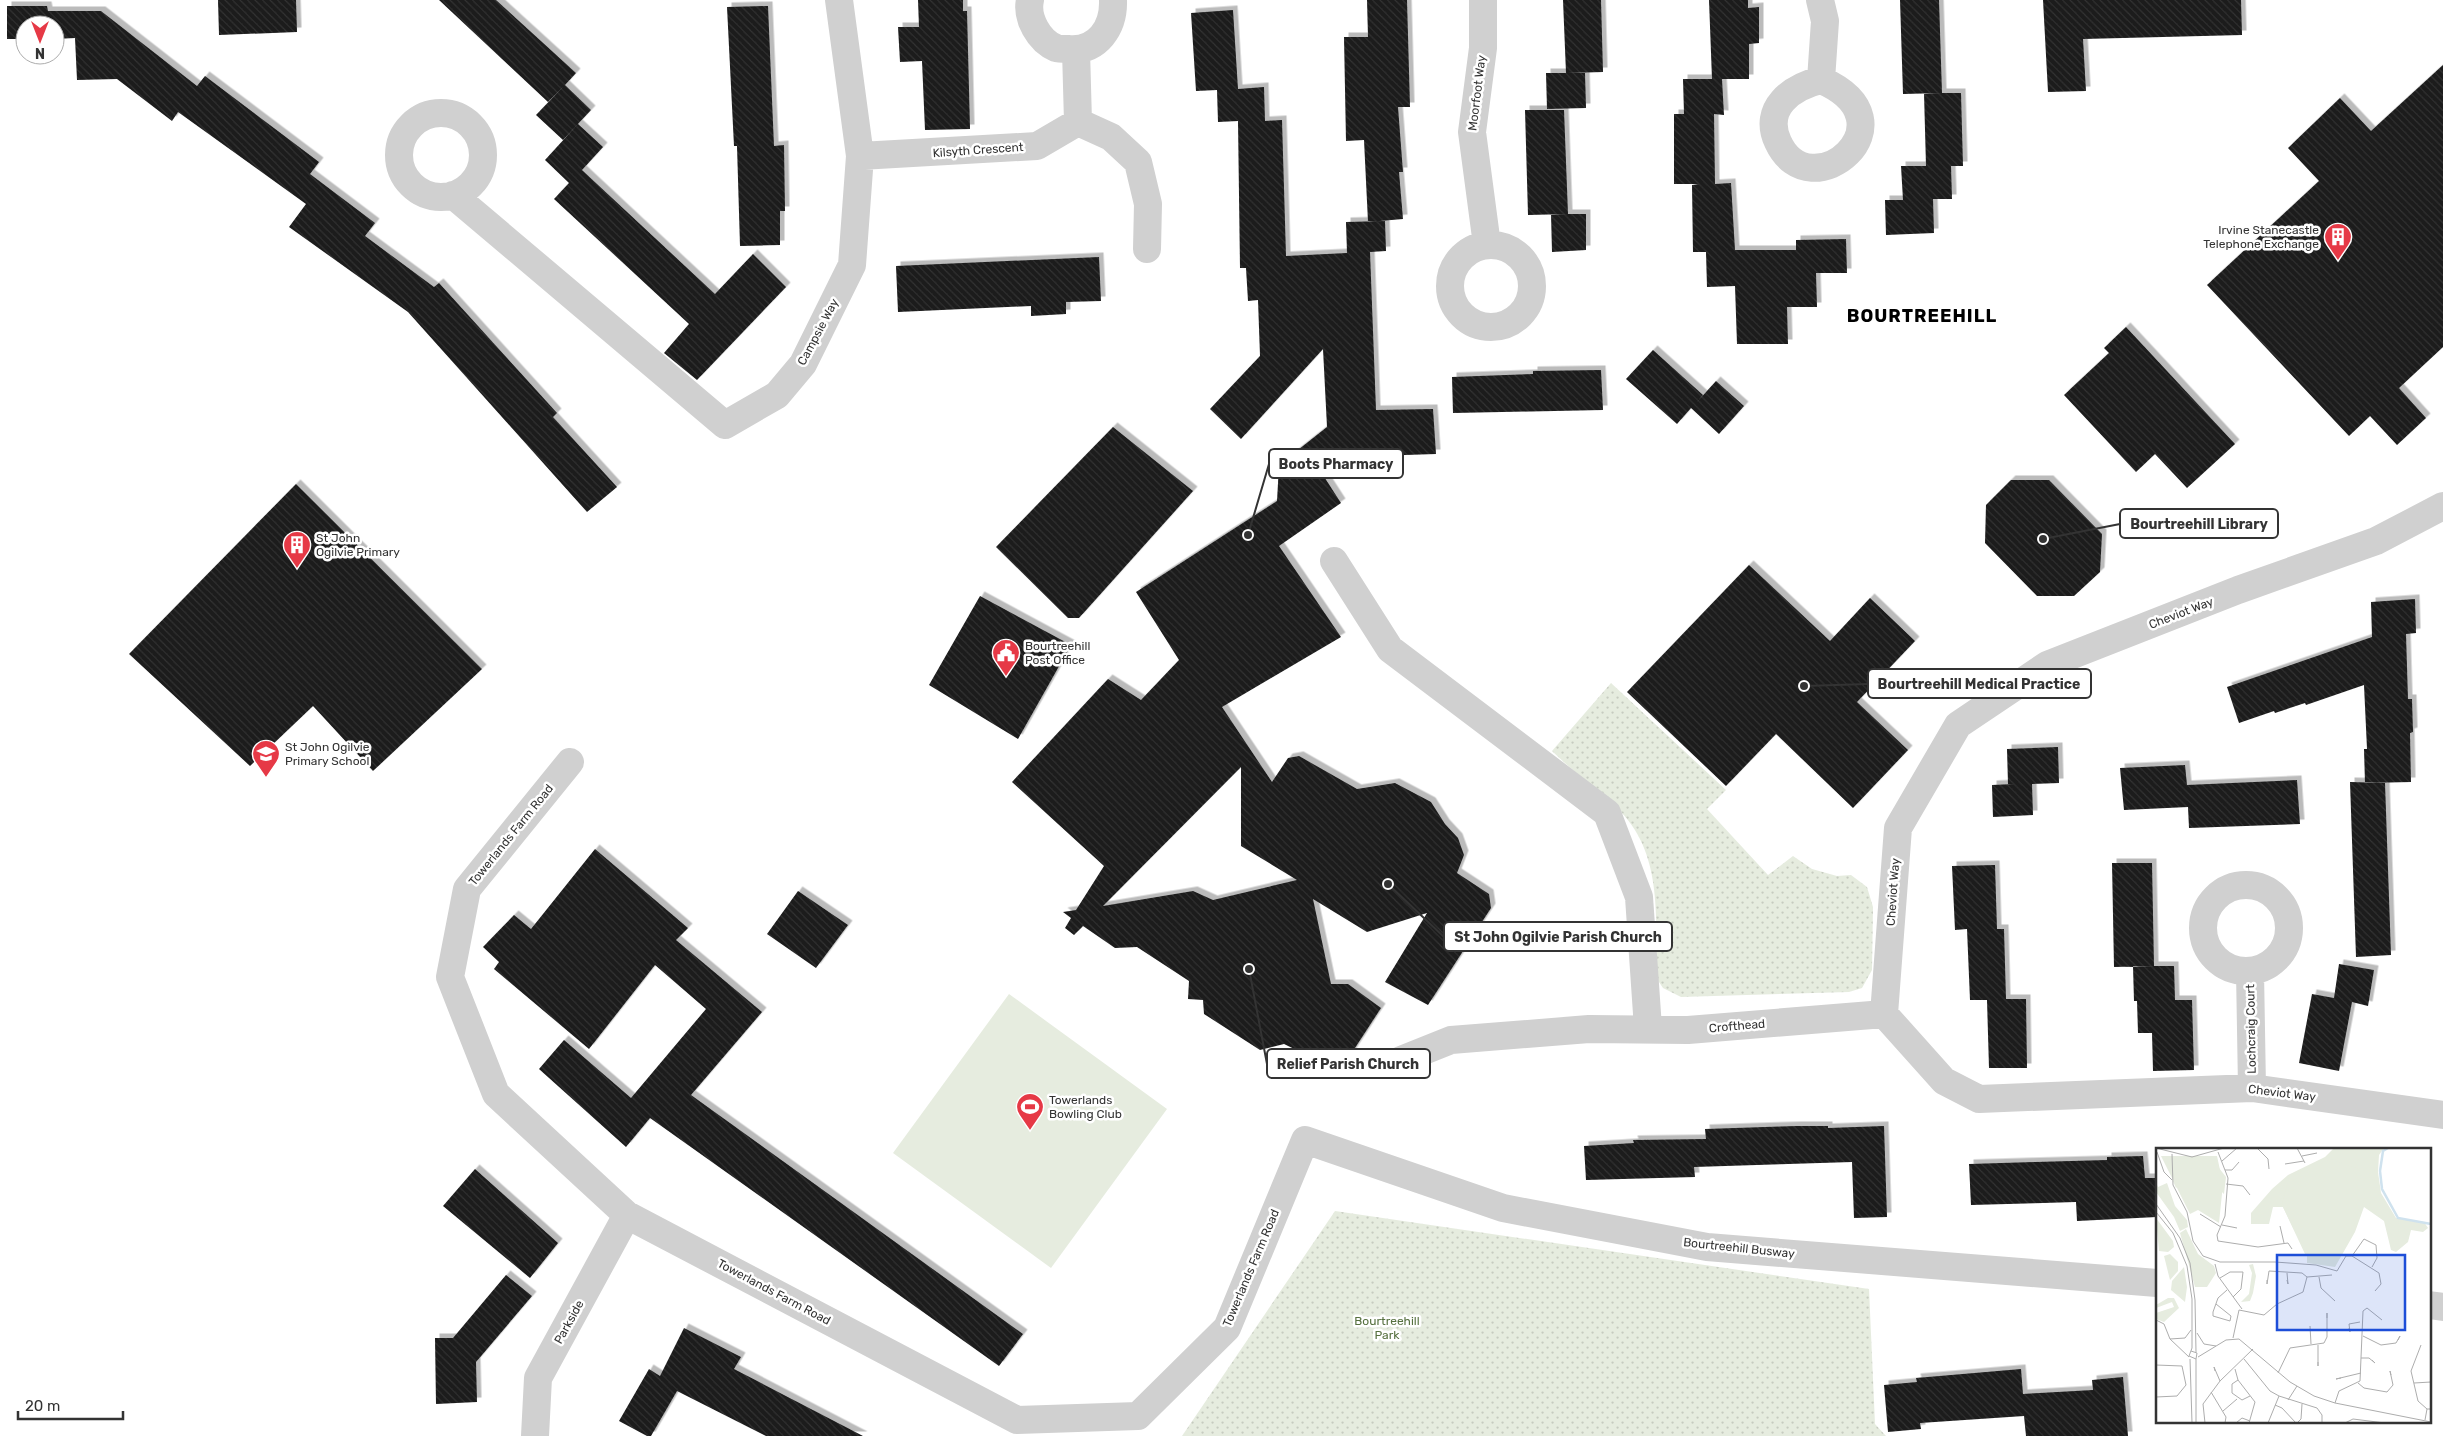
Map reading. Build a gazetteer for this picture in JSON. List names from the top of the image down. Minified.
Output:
{"streets":{"street":["Moorfoot Way","Kilsyth Crescent","Campsie Way","Cheviot Way","Towerlands Farm Road","Crofthead","Lochcraig Court","Bourtreehill Busway","Parkside"]},"crossings":[["Kilsyth Crescent","Campsie Way"],["Cheviot Way","Crofthead"],["Cheviot Way","Lochcraig Court"],["Towerlands Farm Road","Bourtreehill Busway"],["Towerlands Farm Road","Parkside"]],"districts":["BOURTREEHILL"],"parks":["Bourtreehill Park"],"places":{"building":["Irvine Stanecastle Telephone Exchange","St John Ogilvie Primary"],"other":["Boots Pharmacy","Bourtreehill Library","Bourtreehill Medical Practice","St John Ogilvie Parish Church","Relief Parish Church"],"public building":["Bourtreehill Post Office"],"school or university":["St John Ogilvie Primary School"],"sports":["Towerlands Bowling Club"]},"scale_bar":"20 m","north":"bottom"}
